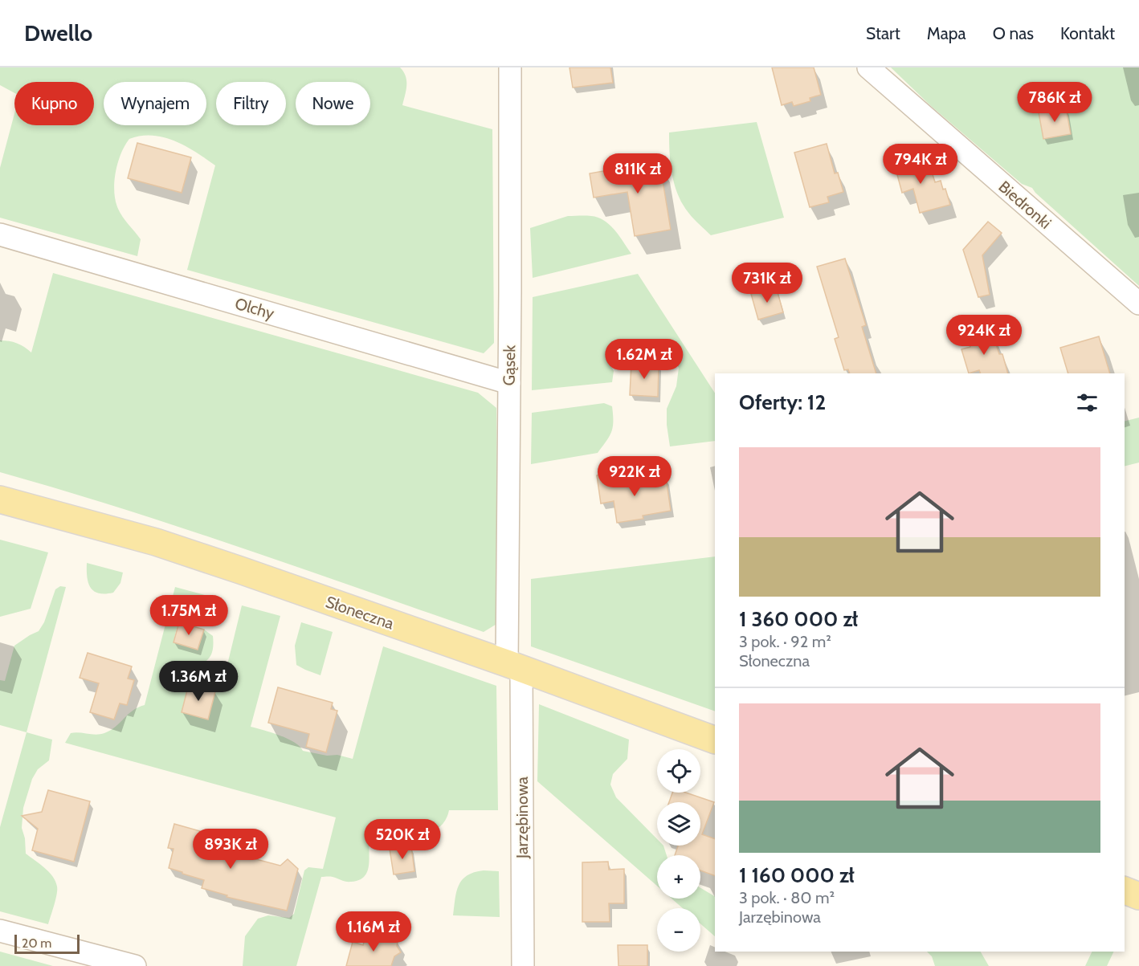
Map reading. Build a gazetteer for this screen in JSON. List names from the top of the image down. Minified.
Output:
{"streets":{"main road":["Słoneczna"],"street":["Biedronki","Olchy","Gąsek","Jarzębinowa"]},"crossings":[["Olchy","Gąsek"],["Gąsek","Słoneczna"],["Gąsek","Jarzębinowa"],["Słoneczna","Jarzębinowa"]],"scale_bar":"20 m","page":{"header":"Dwello","nav":["Start","Mapa","O nas","Kontakt"],"price":["786K zł","794K zł","811K zł","731K zł","924K zł","1.62M zł","922K zł","1.75M zł","1.36M zł","520K zł","893K zł","1.16M zł"],"chip":["Kupno","Wynajem","Filtry","Nowe"],"heading":"Oferty: 12","list":[{"name":"1 360 000 zł","note":"3 pok. · 92 m² · Słoneczna"},{"name":"1 160 000 zł","note":"3 pok. · 80 m² · Jarzębinowa"}],"map_buttons":["+","−"],"scale":"20 m"}}
